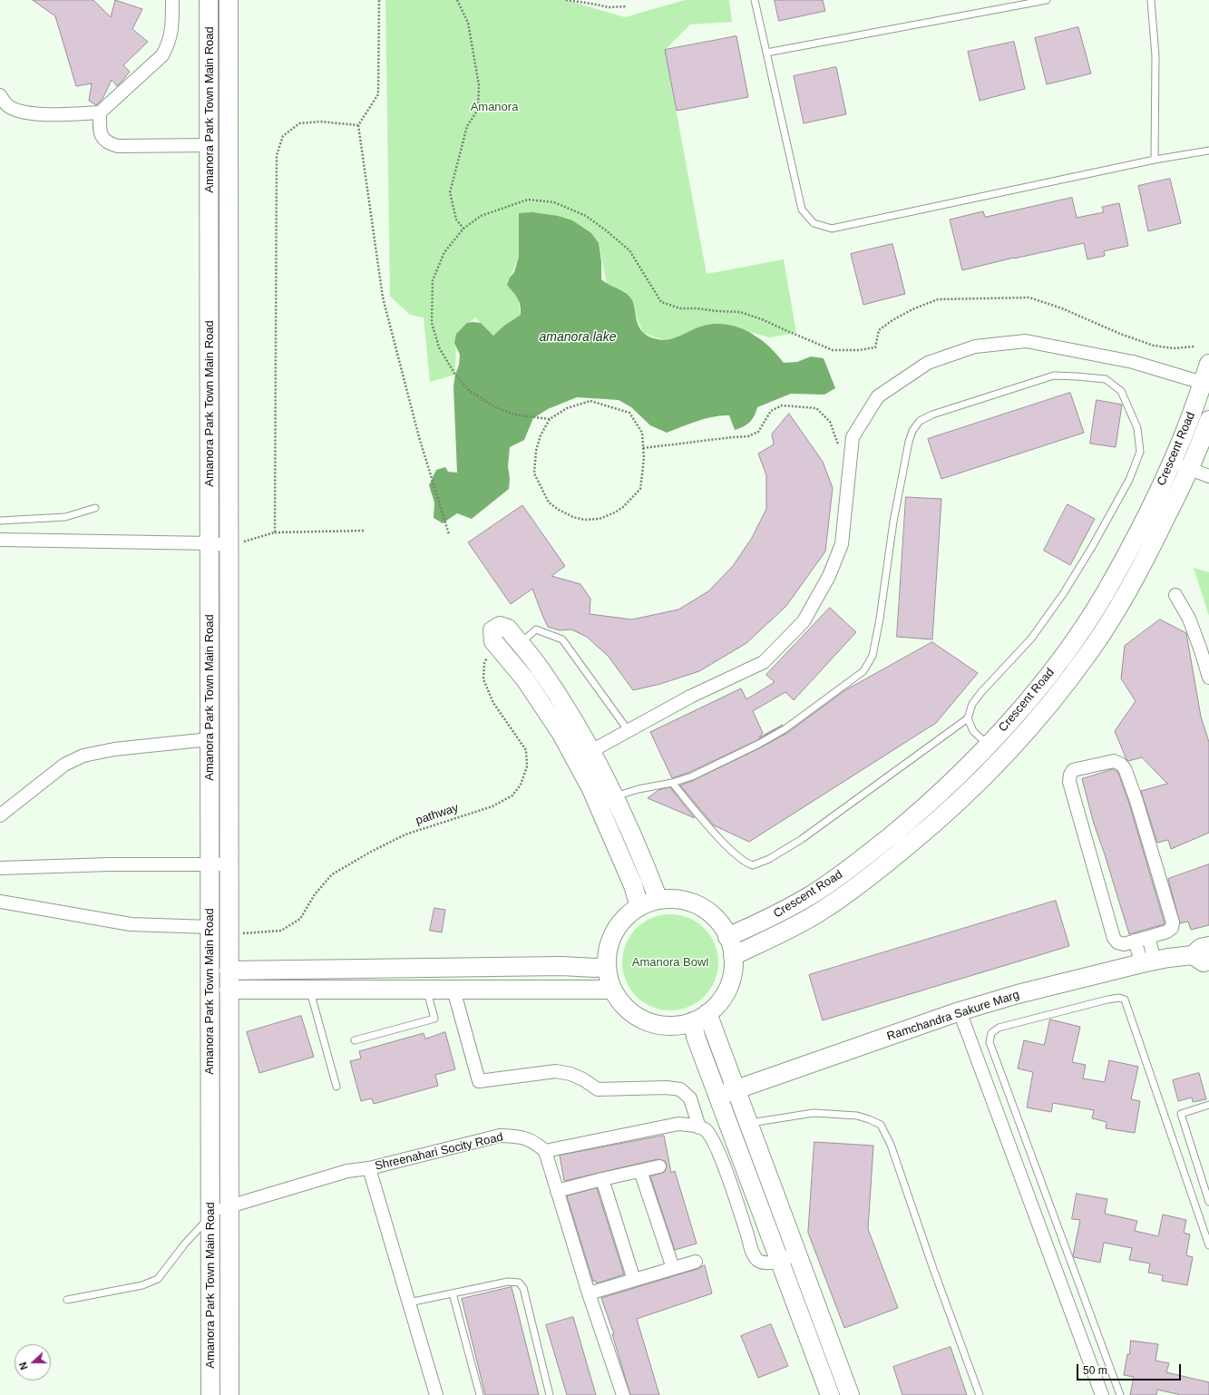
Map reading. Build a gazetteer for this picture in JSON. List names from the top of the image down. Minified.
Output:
{"streets":{"main road":["Amanora Park Town Main Road","Crescent Road","Ramchandra Sakure Marg"],"street":["Shreenahari Socity Road"],"path":["pathway"]},"crossings":[["Amanora Park Town Main Road","pathway"],["Amanora Park Town Main Road","Shreenahari Socity Road"]],"water":["amanora lake"],"parks":["Amanora","Amanora Bowl"],"scale_bar":"50 m","north":"left"}
